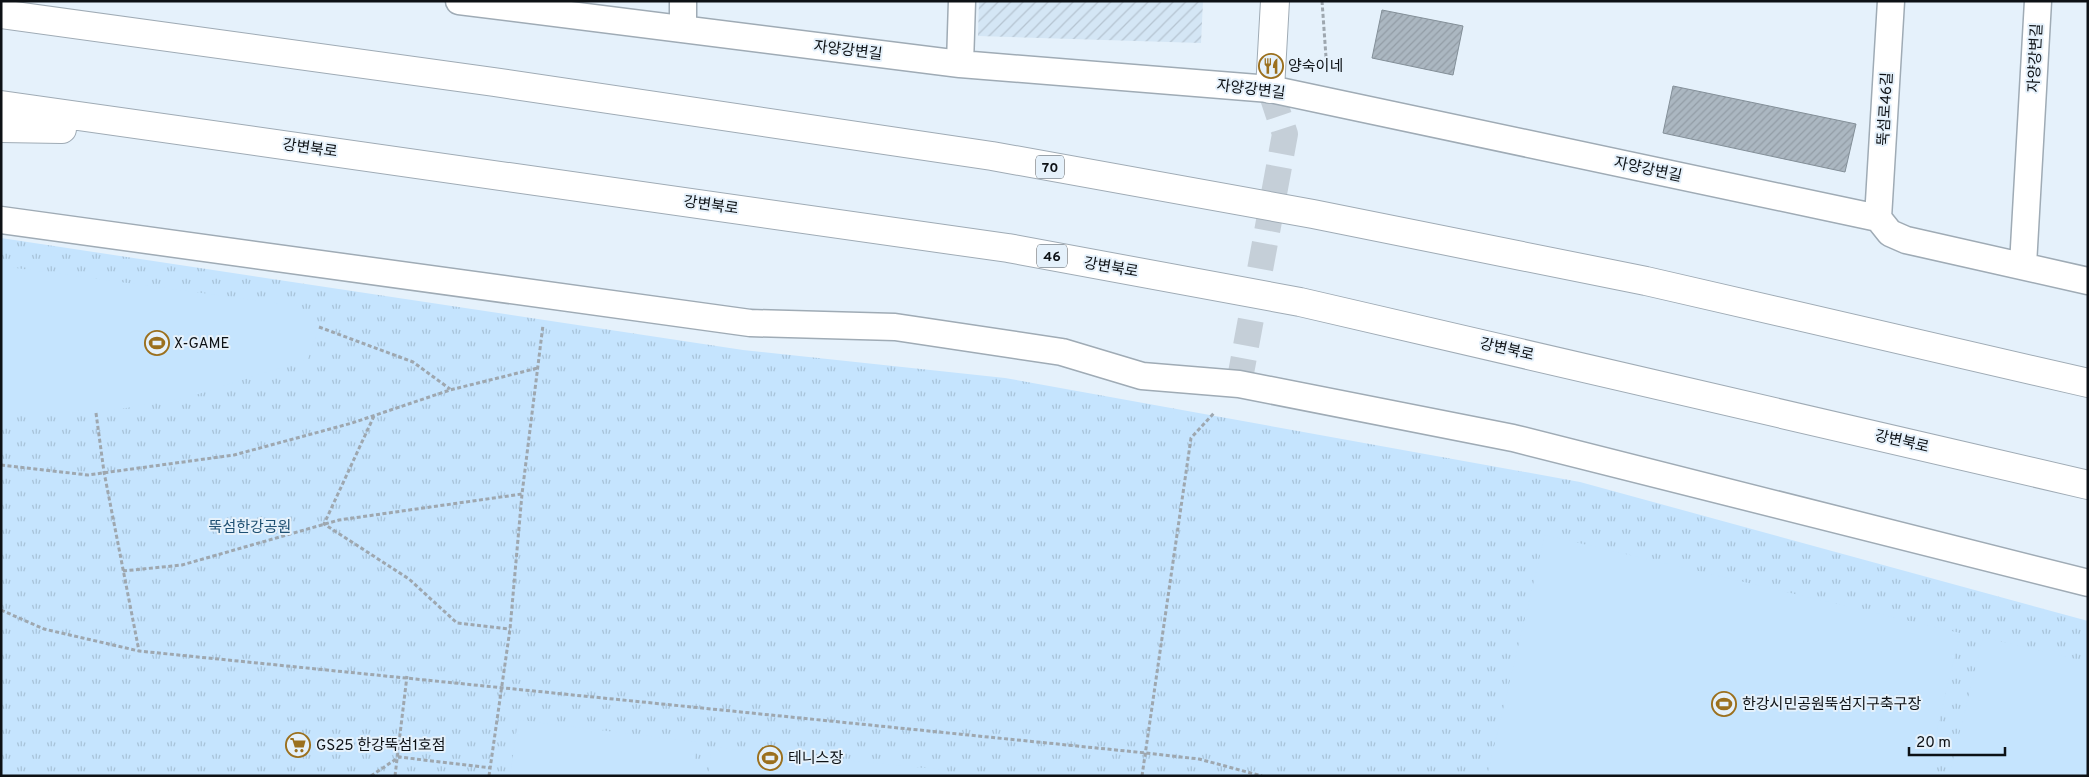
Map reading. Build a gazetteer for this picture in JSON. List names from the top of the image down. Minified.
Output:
{"streets":{"main road":["강변북로","70","46"],"street":["자양강변길","뚝섬로46길"]},"crossings":[["자양강변길","뚝섬로46길"]],"parks":["뚝섬한강공원"],"places":{"restaurant":["양숙이네"],"sports":["X-GAME","한강시민공원뚝섬지구축구장","테니스장"],"supermarket":["GS25 한강뚝섬1호점"]},"scale_bar":"20 m"}
